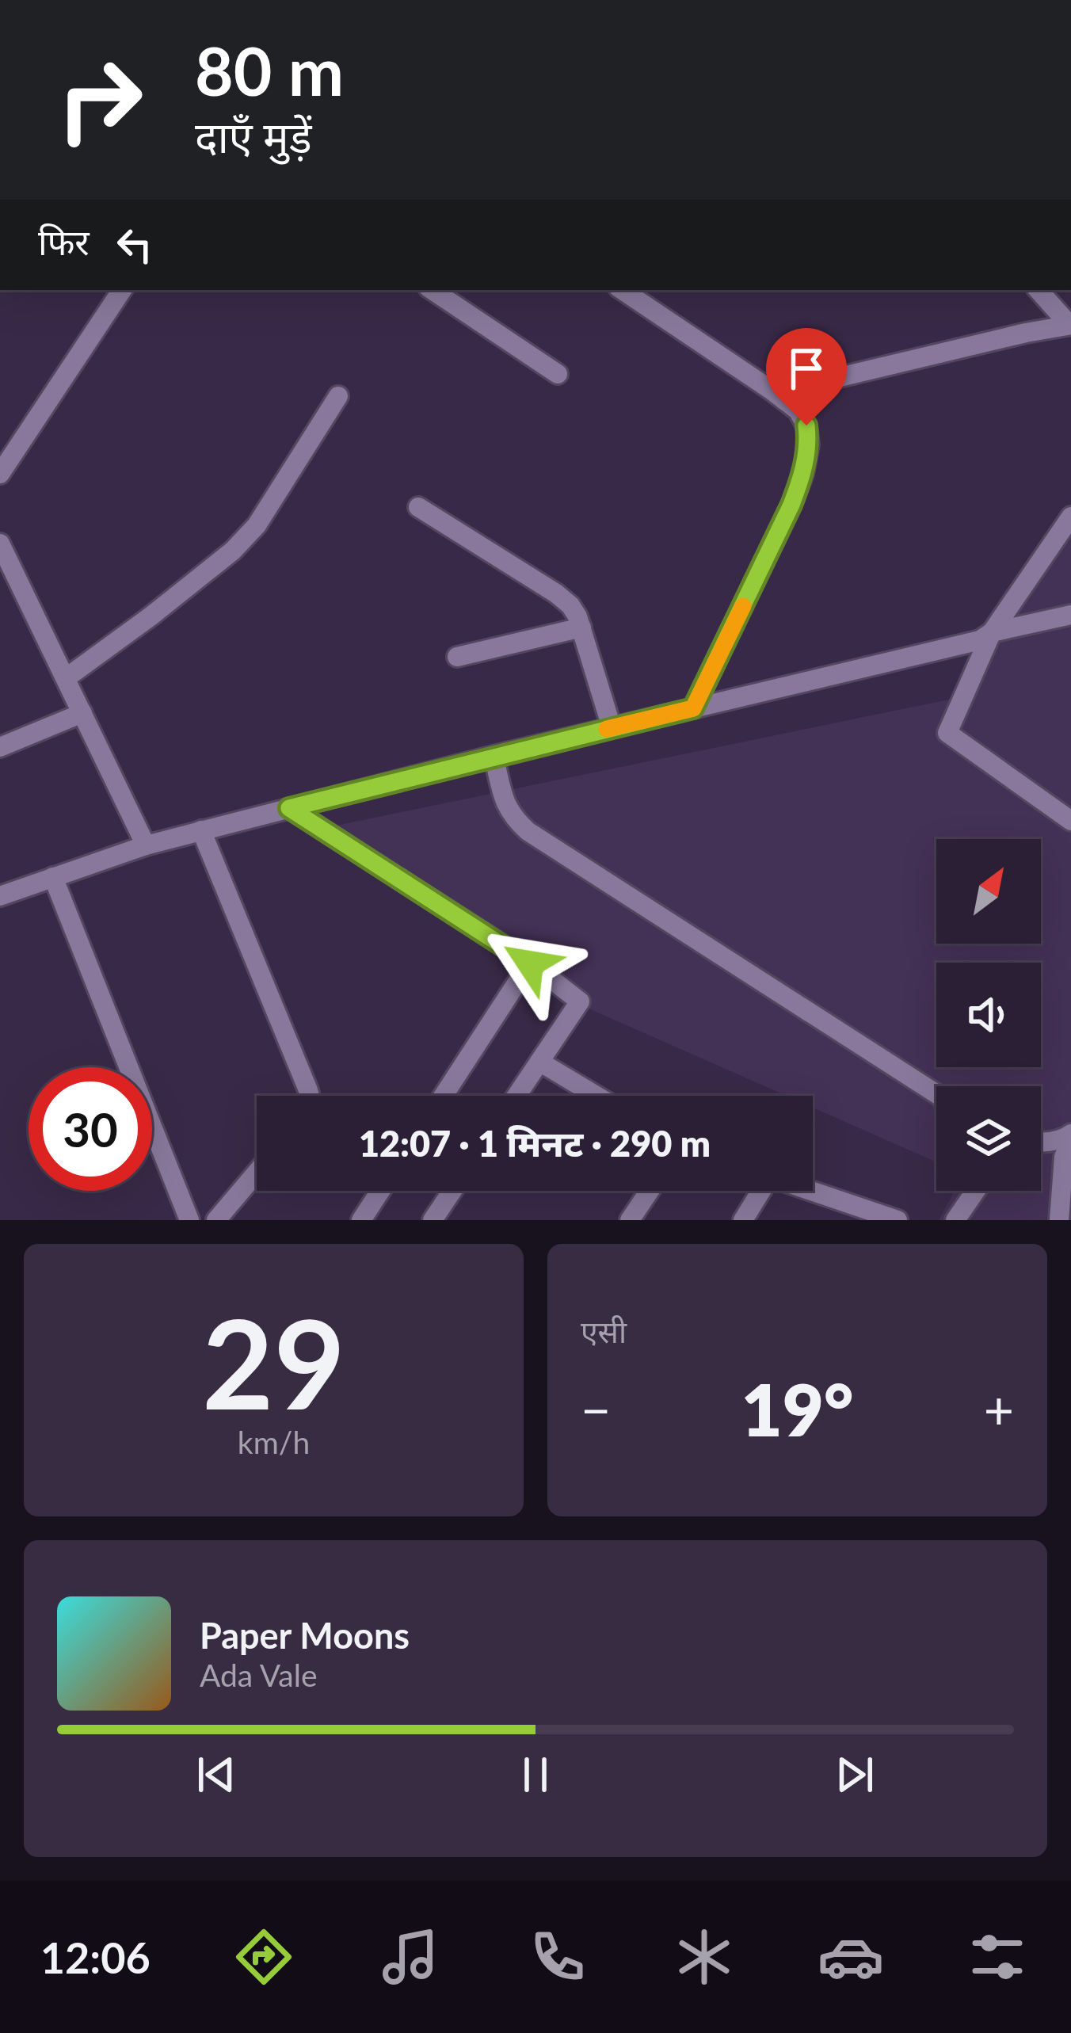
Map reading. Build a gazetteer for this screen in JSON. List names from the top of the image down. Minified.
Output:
{"north":"top right","page":{"turn":["80 m","दाएँ मुड़ें"],"then":"फिर","limit":"30","trip":"12:07 · 1 मिनट · 290 m","tile":[["29","km/h"],"एसी"],"heat":["−","19°","+"],"song":["Paper Moons","Ada Vale"],"tabs":"12:06"}}
